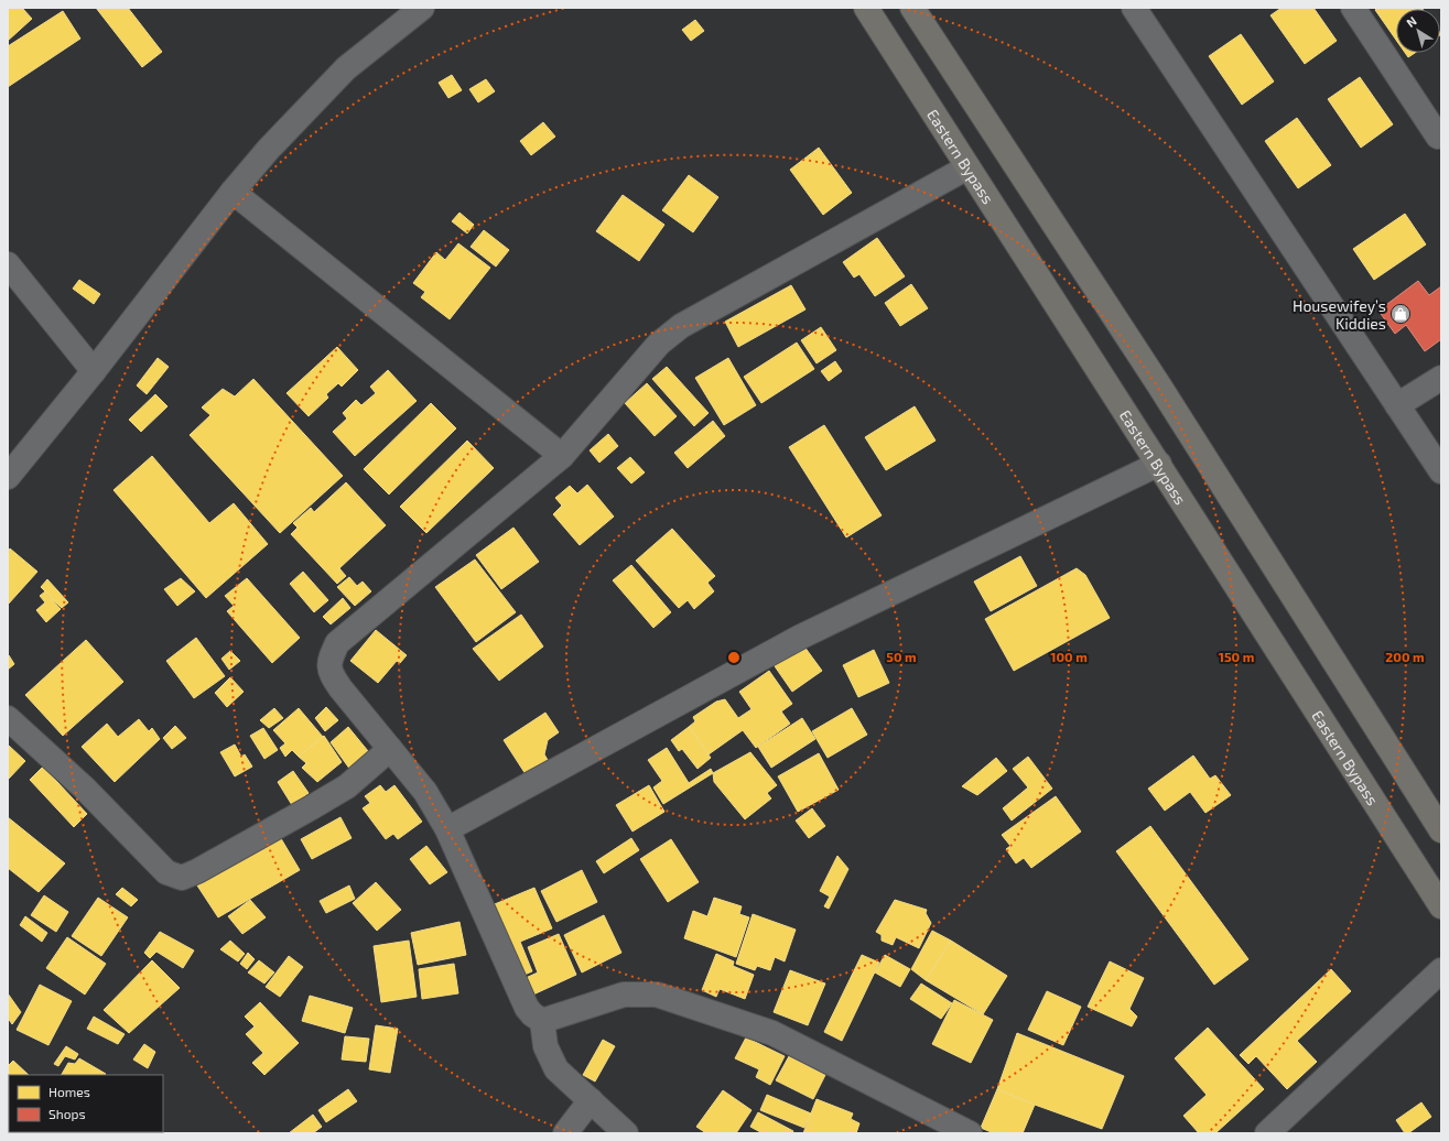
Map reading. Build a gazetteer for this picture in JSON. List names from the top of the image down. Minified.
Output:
{"streets":{"main road":["Eastern Bypass"]},"places":{"shop":["Housewifey’s Kiddies"]},"legend":["Homes","Shops"],"north":"top left","rings":["50 m","100 m","150 m","200 m"]}
